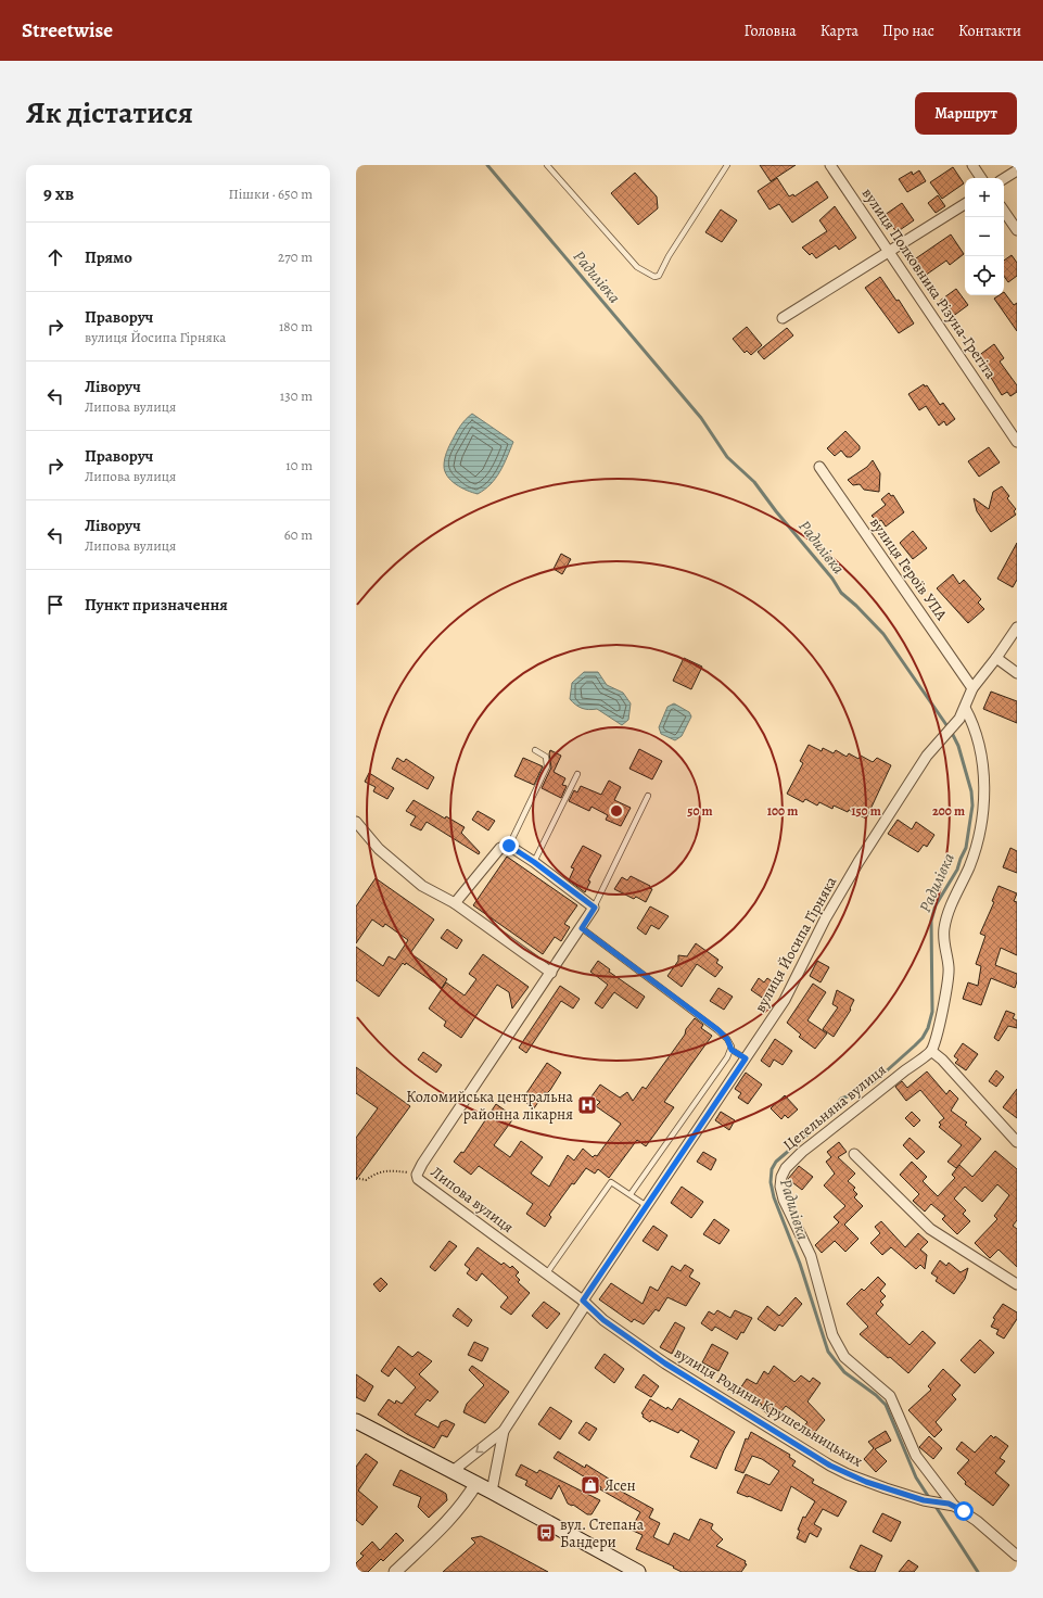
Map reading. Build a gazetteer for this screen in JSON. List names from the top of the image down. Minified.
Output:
{"streets":{"street":["вулиця Полковника Різуна-Грегіта","вулиця Героїв УПА","вулиця Йосипа Гірняка","Цегельняна вулиця","Липова вулиця","вулиця Родини Крушельницьких"]},"crossings":[["вулиця Героїв УПА","вулиця Йосипа Гірняка"],["вулиця Йосипа Гірняка","Липова вулиця"],["вулиця Йосипа Гірняка","вулиця Родини Крушельницьких"],["Цегельняна вулиця","вулиця Родини Крушельницьких"],["Липова вулиця","вулиця Родини Крушельницьких"]],"water":["Радилівка"],"places":{"hospital":["Коломийська центральна районна лікарня"],"shop":["Ясен"],"bus stop":["вул. Степана Бандери"]},"page":{"header":"Streetwise","nav":["Головна","Карта","Про нас","Контакти"],"title":"Як дістатися","buttons":"Маршрут","heading":["9 хв","Пішки · 650 m"],"map_buttons":["+","−"],"list":[["Прямо","270 m"],["Праворуч","вулиця Йосипа Гірняка","180 m"],["Ліворуч","Липова вулиця","130 m"],["Праворуч","Липова вулиця","10 m"],["Ліворуч","Липова вулиця","60 m"],"Пункт призначення"]},"rings":["50 m","100 m","150 m","200 m"]}
